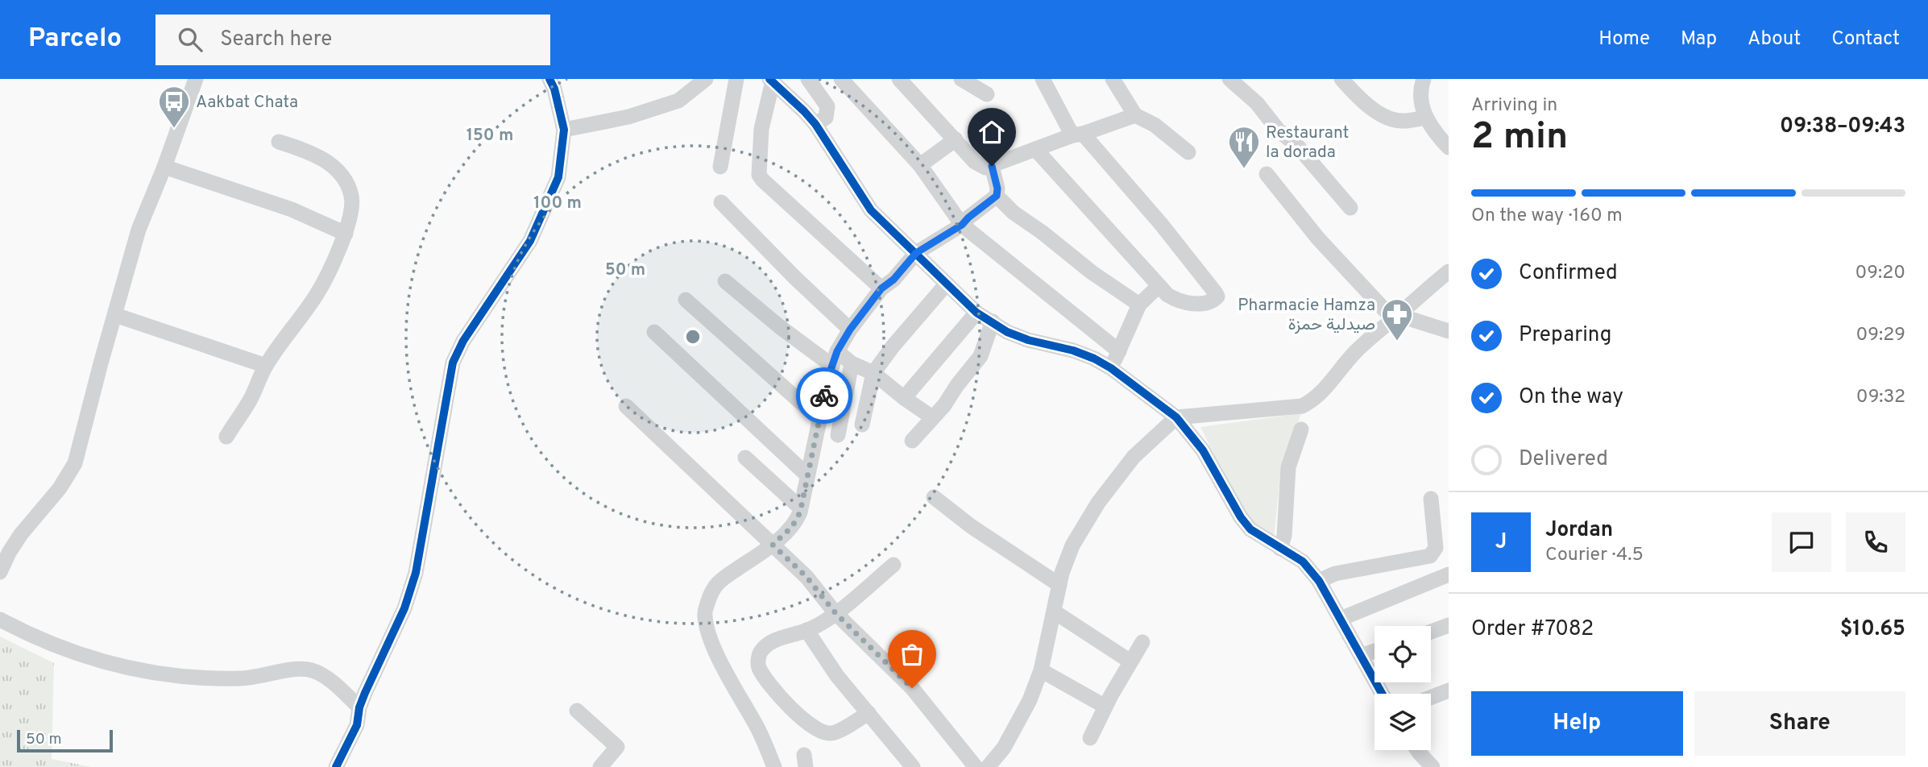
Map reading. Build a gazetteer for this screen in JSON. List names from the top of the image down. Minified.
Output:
{"places":{"bus stop":["Aakbat Chata"],"restaurant":["Restaurant la dorada"],"pharmacy":["Pharmacie Hamza صيدلية حمزة"]},"scale_bar":"50 m","page":{"header":"Parcelo","search":"Search here","nav":["Home","Map","About","Contact"],"heading":["2 min","Arriving in","09:38–09:43"],"panel":["Jordan","Courier · 4.5","Order #7082","$10.65"],"bar":"On the way · 160 m","list":[["Confirmed","09:20"],["Preparing","09:29"],["On the way","09:32"],"Delivered"],"round":"J","buttons":["Help","Share"],"scale":"50 m"},"rings":["150 m","100 m","50 m"]}
